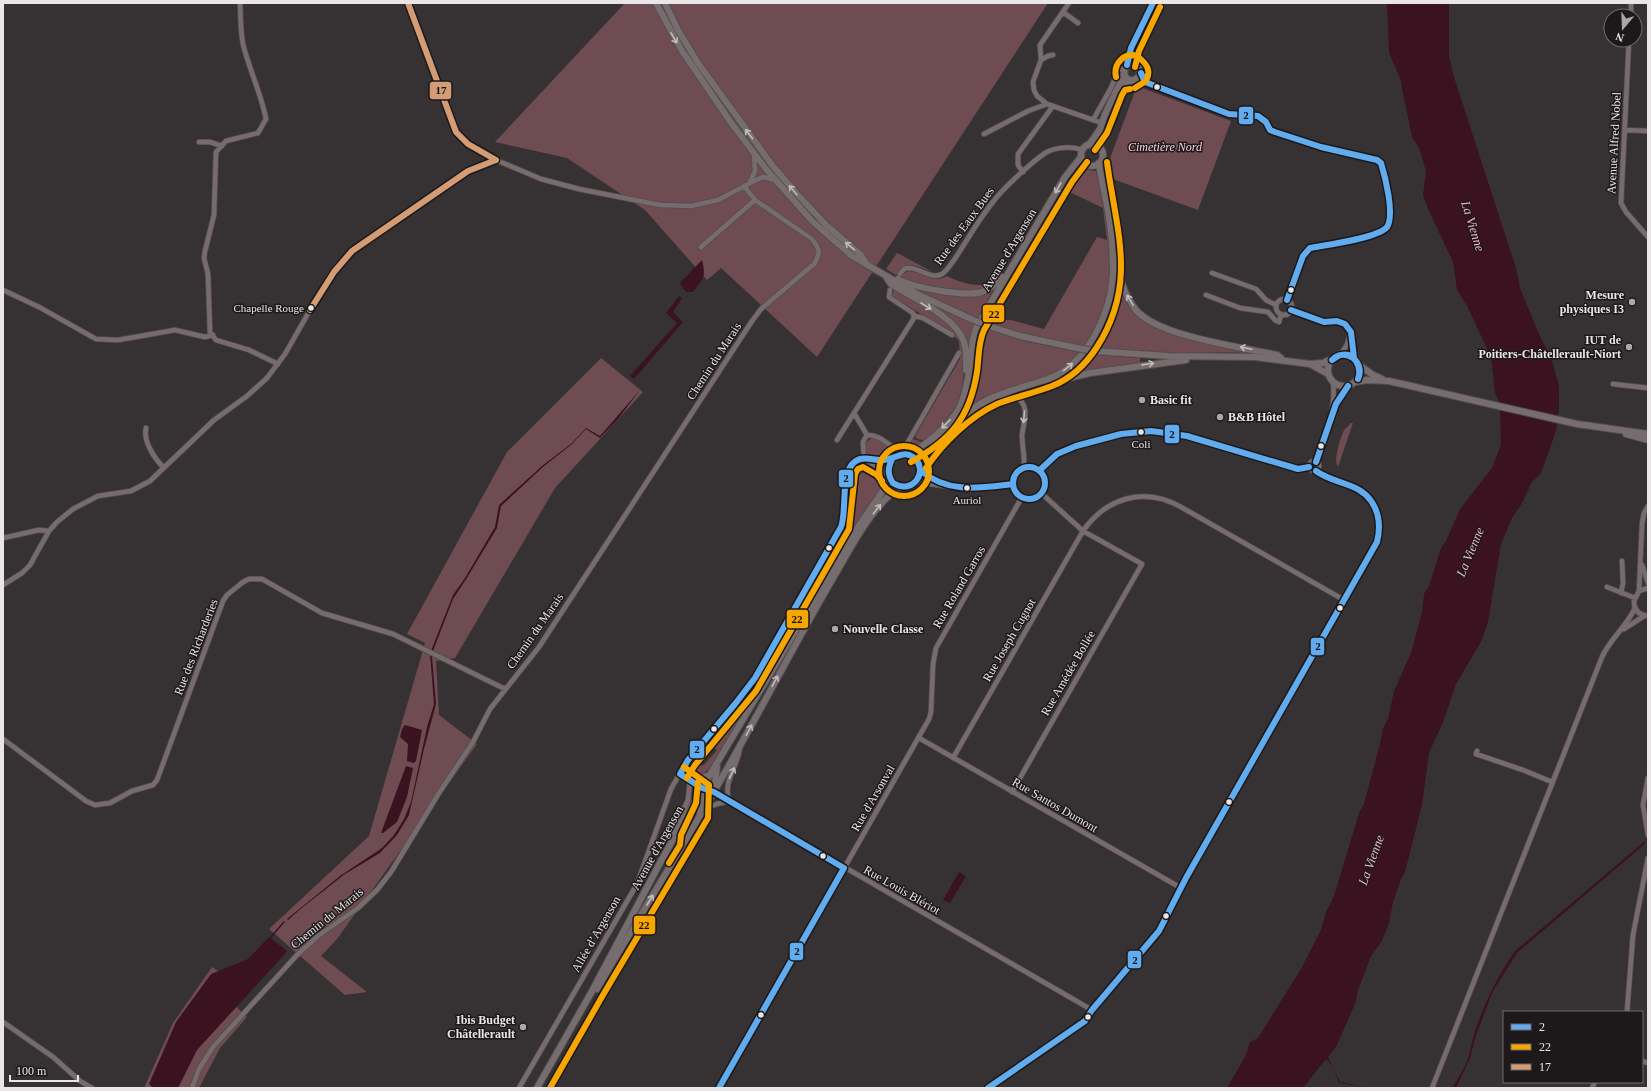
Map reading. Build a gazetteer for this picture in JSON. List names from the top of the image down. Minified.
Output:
{"streets":{"main road":["Avenue d'Argenson"],"street":["Avenue Alfred Nobel","Rue des Eaux Bues","Chemin du Marais","Rue Roland Garros","Rue Joseph Cugnot","Rue des Richarderies","Rue Amédée Bollée","Rue d'Arsonval","Rue Santos Dumont","Rue Louis Blériot","Allée d’Argenson"]},"crossings":[["Rue des Eaux Bues","Avenue d'Argenson"],["Avenue d'Argenson","Rue Louis Blériot"],["Chemin du Marais","Rue des Richarderies"],["Rue Roland Garros","Rue d'Arsonval"],["Rue Roland Garros","Rue Santos Dumont"],["Rue Joseph Cugnot","Rue Amédée Bollée"],["Rue Joseph Cugnot","Rue Santos Dumont"],["Rue Amédée Bollée","Rue Santos Dumont"],["Rue d'Arsonval","Rue Santos Dumont"],["Rue d'Arsonval","Rue Louis Blériot"],["Rue Louis Blériot","Allée d’Argenson"]],"water":["La Vienne"],"parks":["Cimetière Nord"],"places":["Mesure physiques I3","Chapelle Rouge","IUT de Poitiers-Châtellerault-Niort","Basic fit","B&B Hôtel","Coli","Auriol","Nouvelle Classe","Ibis Budget Châtellerault"],"lines":["transit line 2","transit line 17","transit line 22"],"legend":["2","22","17"],"scale_bar":"100 m","north":"bottom"}
